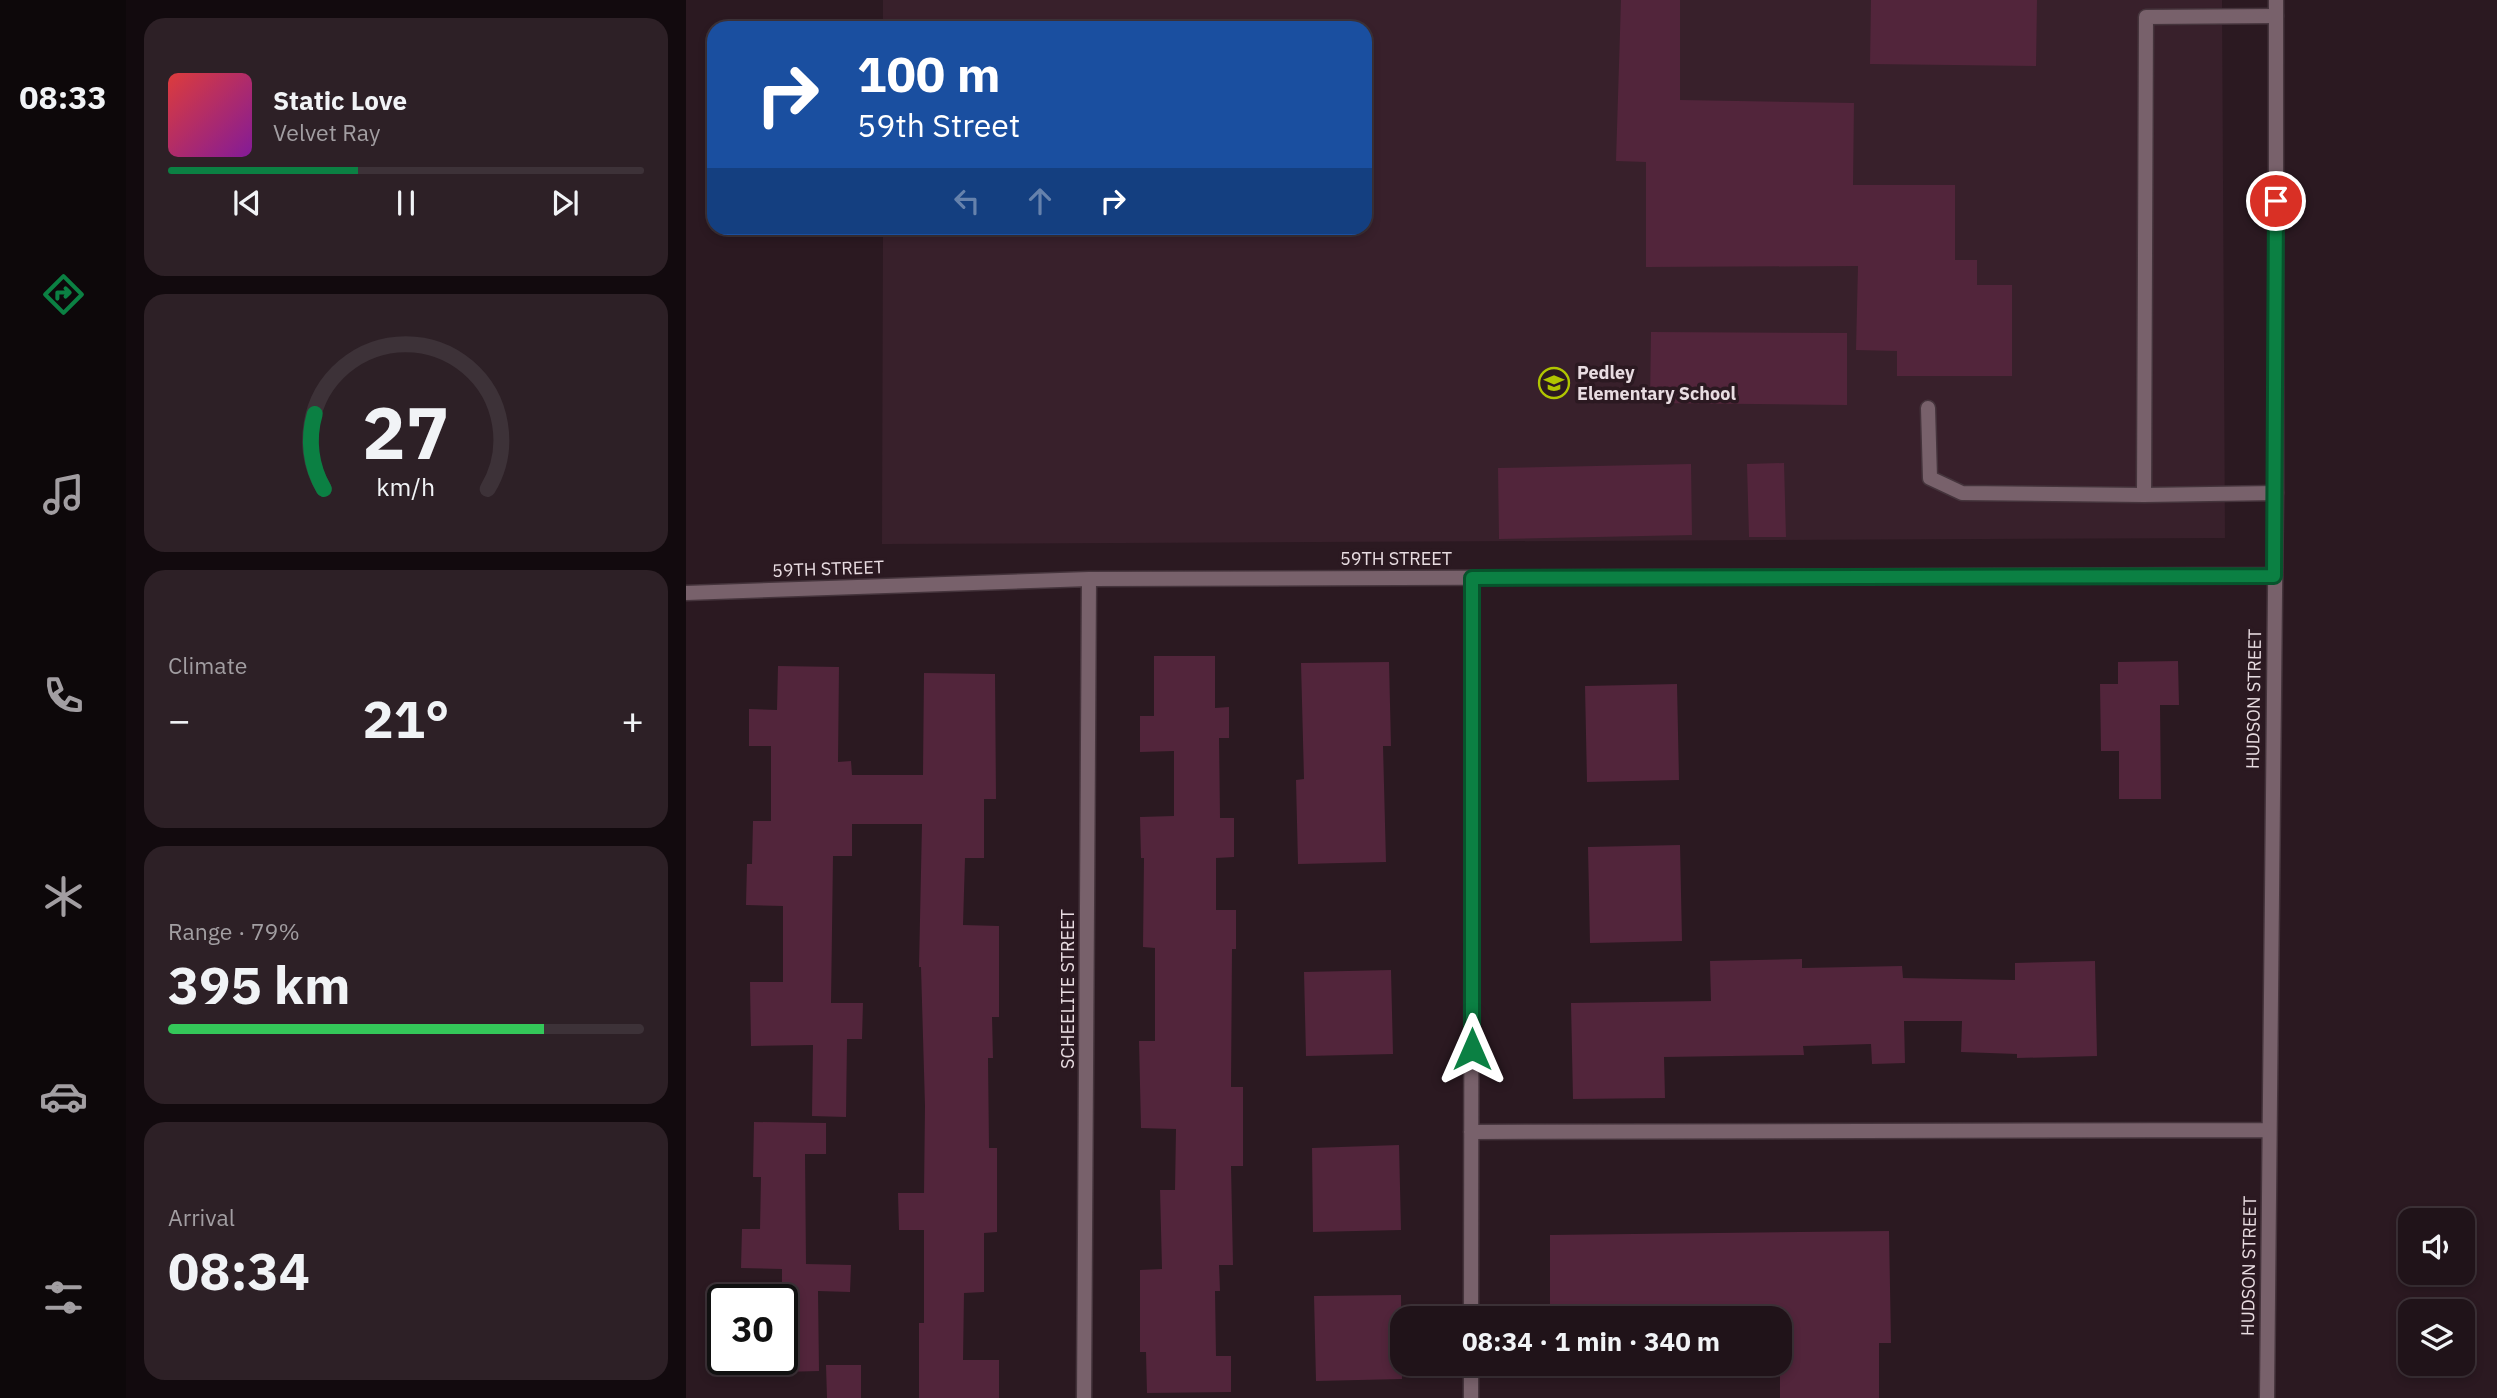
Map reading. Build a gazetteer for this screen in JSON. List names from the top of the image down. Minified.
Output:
{"streets":{"street":["59TH STREET","HUDSON STREET","SCHEELITE STREET"]},"crossings":[["59TH STREET","HUDSON STREET"],["59TH STREET","SCHEELITE STREET"]],"places":{"school or university":["Pedley Elementary School"]},"page":{"tabs":"08:33","turn":["100 m","59th Street"],"song":["Static Love","Velvet Ray"],"tile":["Climate",["Range · 79%","395 km"],["Arrival","08:34"]],"heat":["−","21°","+"],"limit":"30","trip":"08:34 · 1 min · 340 m","gauge":["27","km/h"]}}
